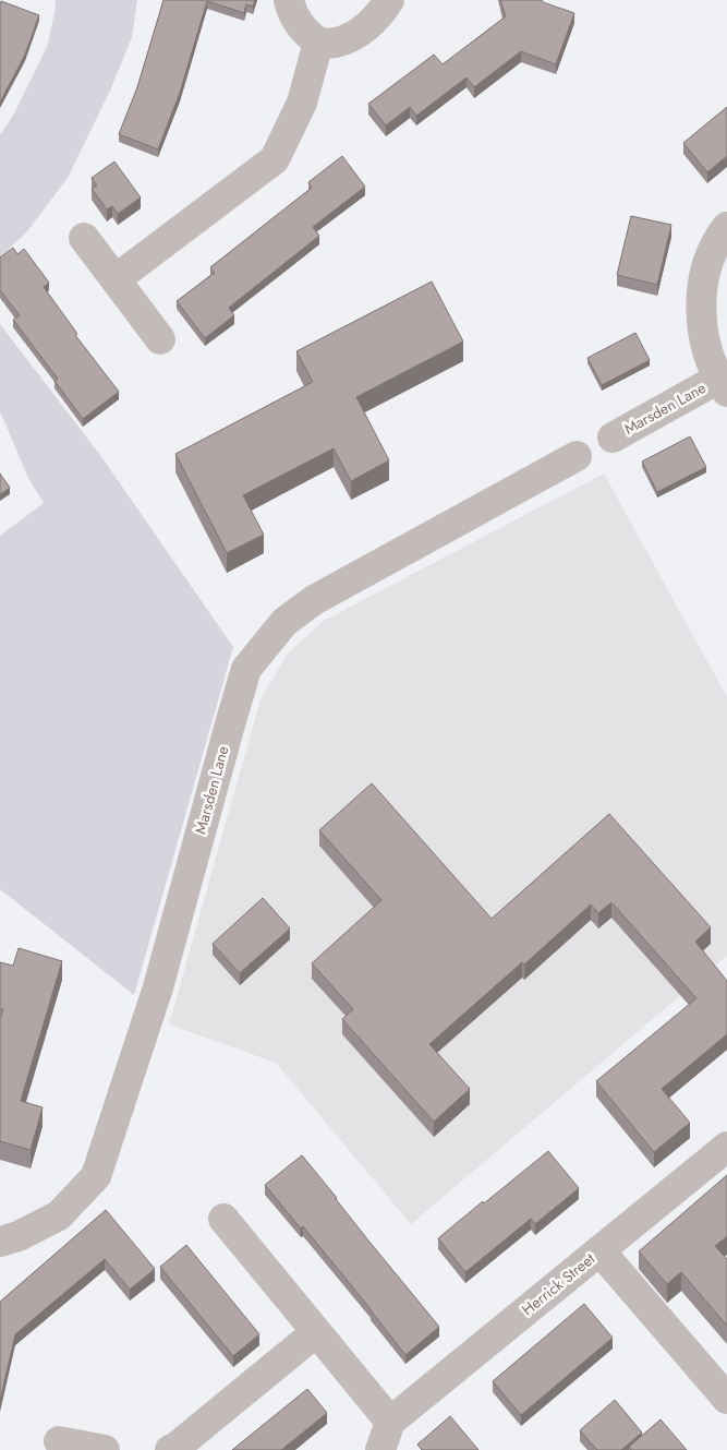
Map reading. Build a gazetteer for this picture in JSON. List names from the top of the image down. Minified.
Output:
{"streets":{"street":["Marsden Lane","Herrick Street"]}}
